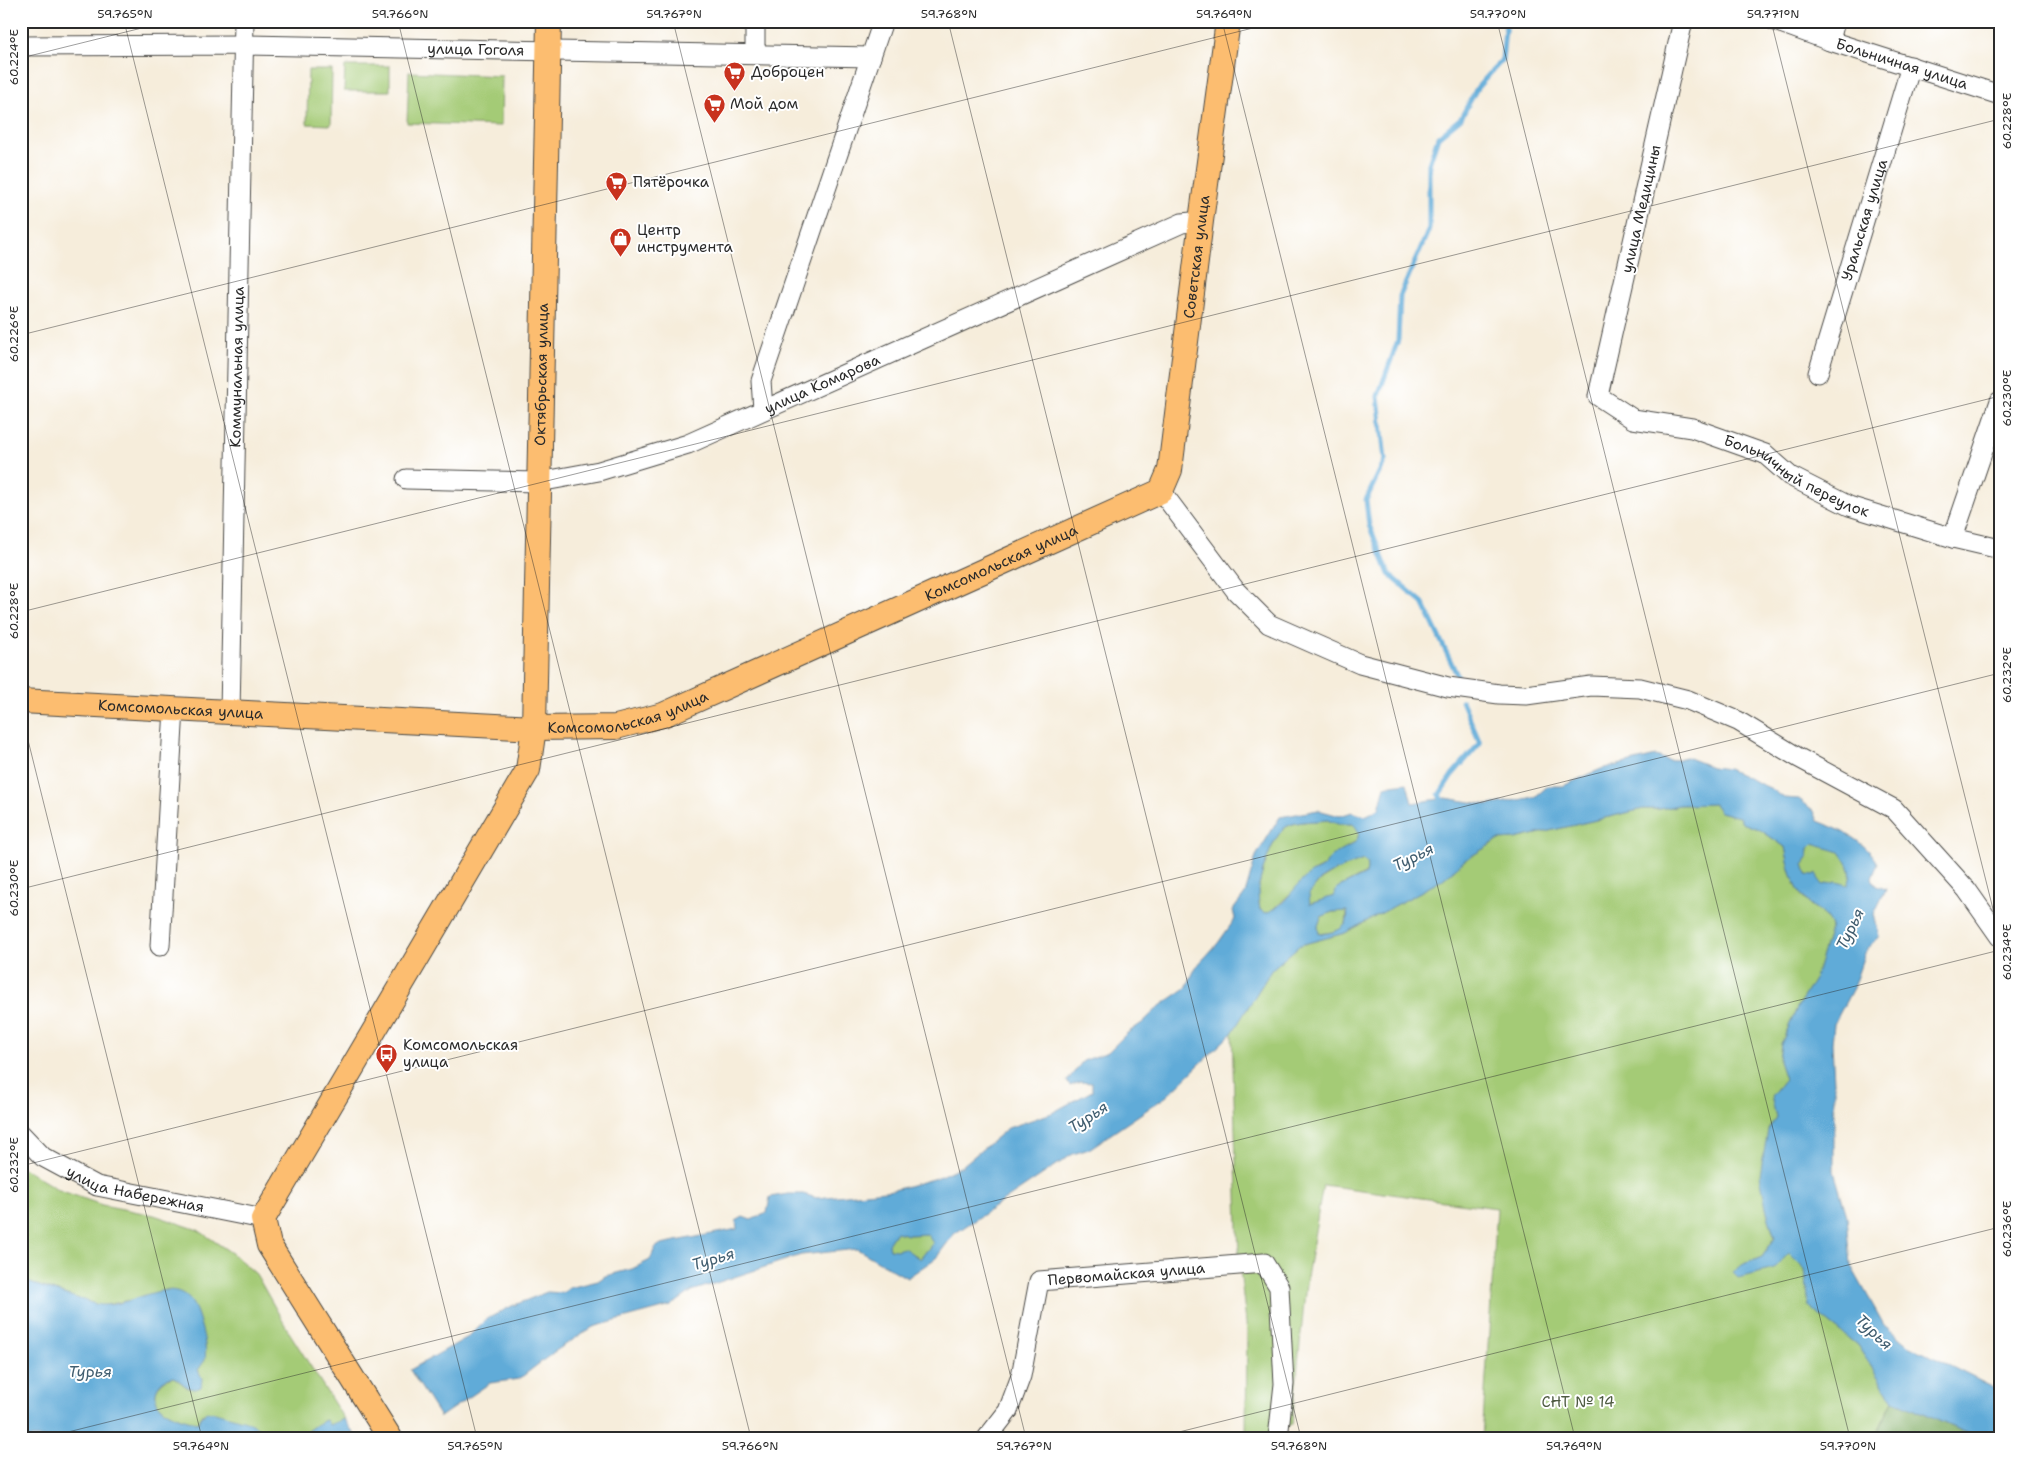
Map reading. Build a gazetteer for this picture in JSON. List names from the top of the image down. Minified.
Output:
{"streets":{"main road":["Советская улица","Октябрьская улица","Комсомольская улица"],"street":["улица Гоголя","Больничная улица","улица Медицины","Уральская улица","Коммунальная улица","улица Комарова","Больничный переулок","улица Набережная","Первомайская улица"]},"crossings":[["улица Гоголя","Коммунальная улица"],["улица Гоголя","Октябрьская улица"],["улица Гоголя","улица Комарова"],["Больничная улица","Уральская улица"],["улица Медицины","Больничный переулок"],["Советская улица","улица Комарова"],["Советская улица","Комсомольская улица"],["Коммунальная улица","Комсомольская улица"],["Октябрьская улица","Комсомольская улица"],["Октябрьская улица","улица Набережная"]],"water":["Турья"],"parks":["СНТ № 14"],"places":{"supermarket":["Доброцен","Мой дом","Пятёрочка"],"shop":["Центр инструмента"],"bus stop":["Комсомольская улица"]},"coordinates":["59.765°N","59.766°N","59.767°N","59.768°N","59.769°N","59.770°N","59.771°N","60.224°E","60.228°E","60.226°E","60.230°E","60.232°E","60.234°E","60.236°E","59.764°N"]}
